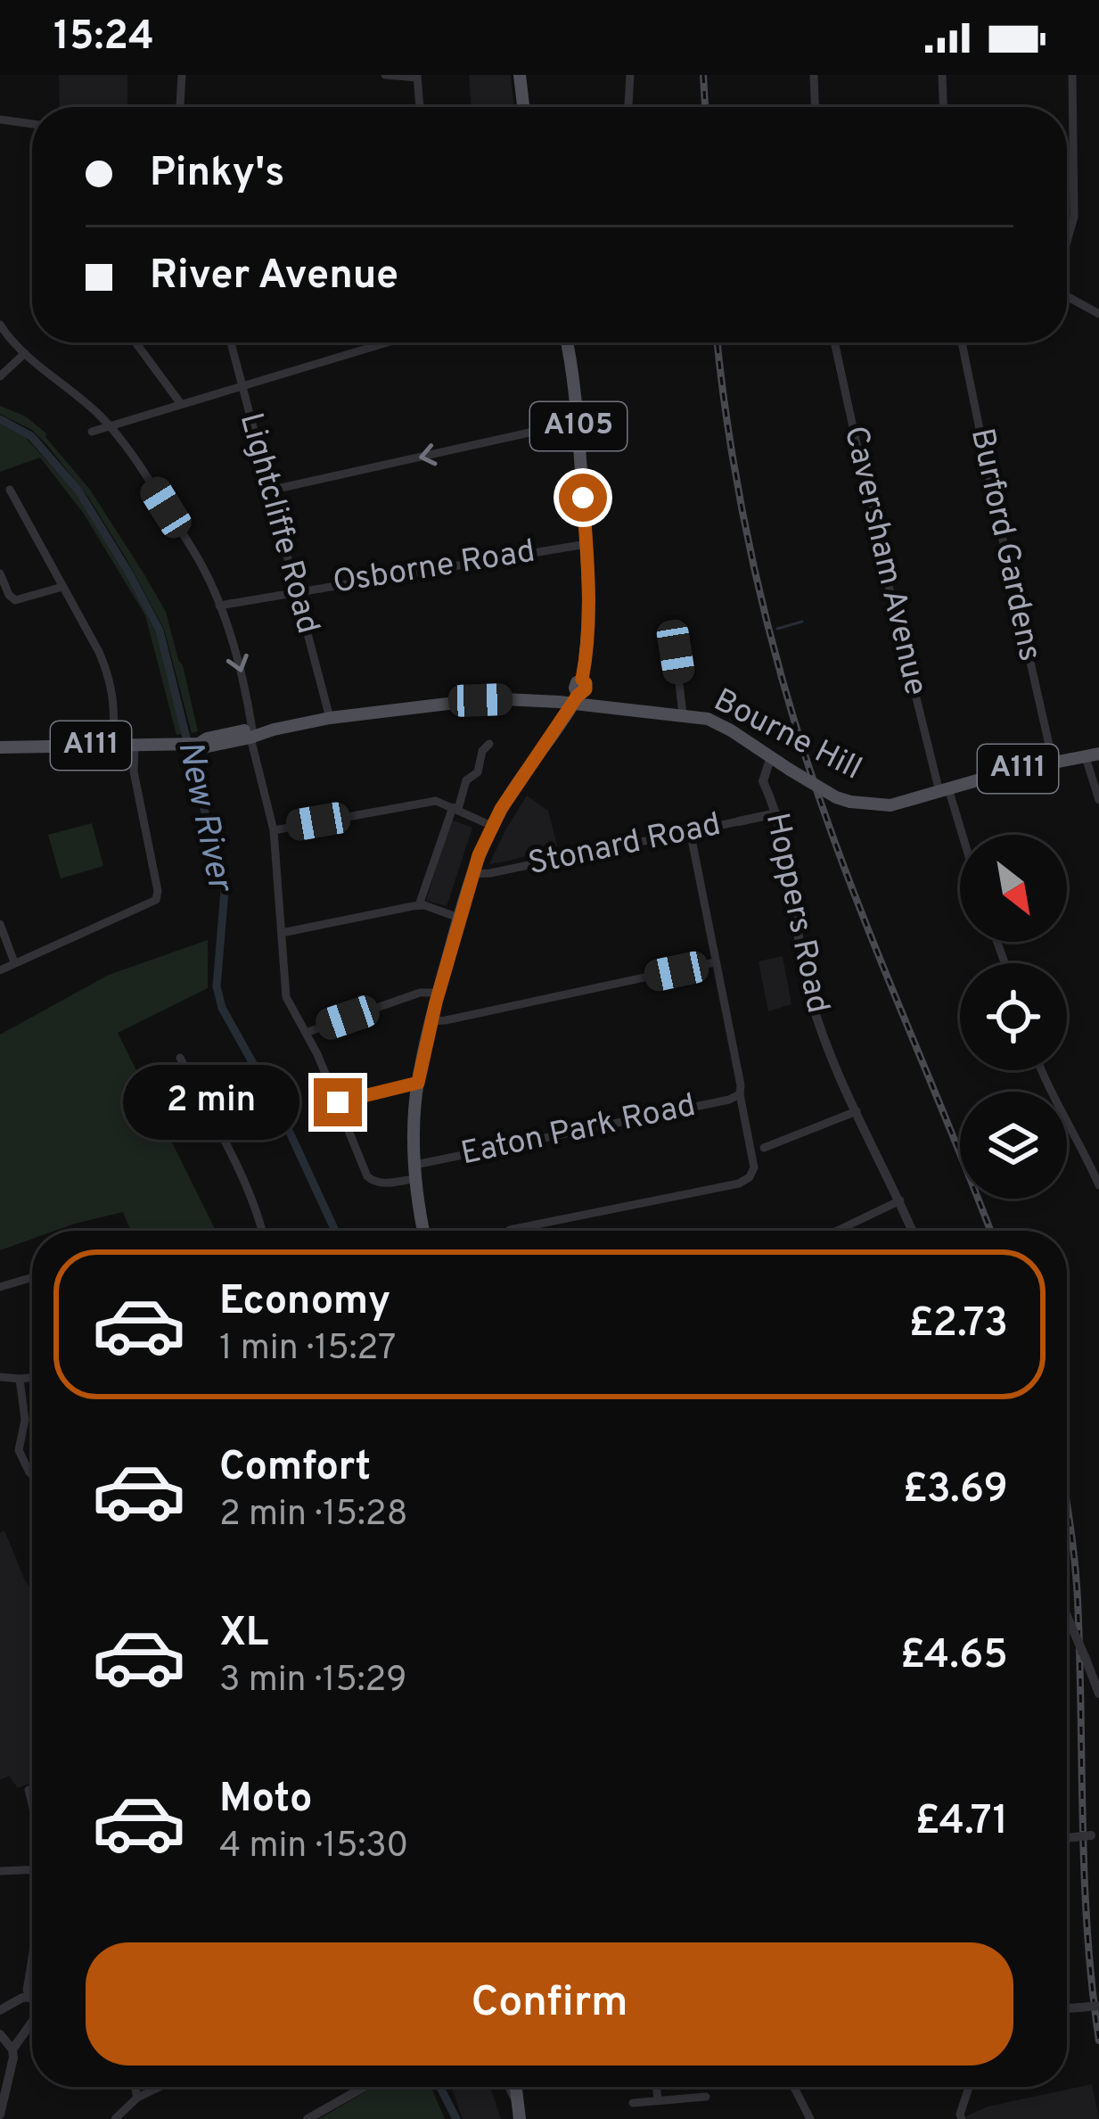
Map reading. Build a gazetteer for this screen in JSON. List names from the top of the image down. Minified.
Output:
{"streets":{"main road":["A105","Bourne Hill","A111"],"street":["Lightcliffe Road","Burford Gardens","Caversham Avenue","Osborne Road","Stonard Road","Hoppers Road","Eaton Park Road"]},"crossings":[["A105","Osborne Road"],["A105","Bourne Hill"],["A105","A111"],["A105","Stonard Road"],["A105","Eaton Park Road"],["Lightcliffe Road","Osborne Road"],["Lightcliffe Road","A111"],["Burford Gardens","Bourne Hill"],["Caversham Avenue","Bourne Hill"],["Bourne Hill","A111"],["Bourne Hill","Hoppers Road"],["Stonard Road","Hoppers Road"]],"water":["New River"],"north":"bottom right","page":{"status":"15:24","banner":["Pinky's","River Avenue"],"bubble":"2 min","list":[{"name":"Economy","note":"1 min · 15:27","value":"£2.73"},{"name":"Comfort","note":"2 min · 15:28","value":"£3.69"},{"name":"XL","note":"3 min · 15:29","value":"£4.65"},{"name":"Moto","note":"4 min · 15:30","value":"£4.71"}],"buttons":"Confirm"}}
